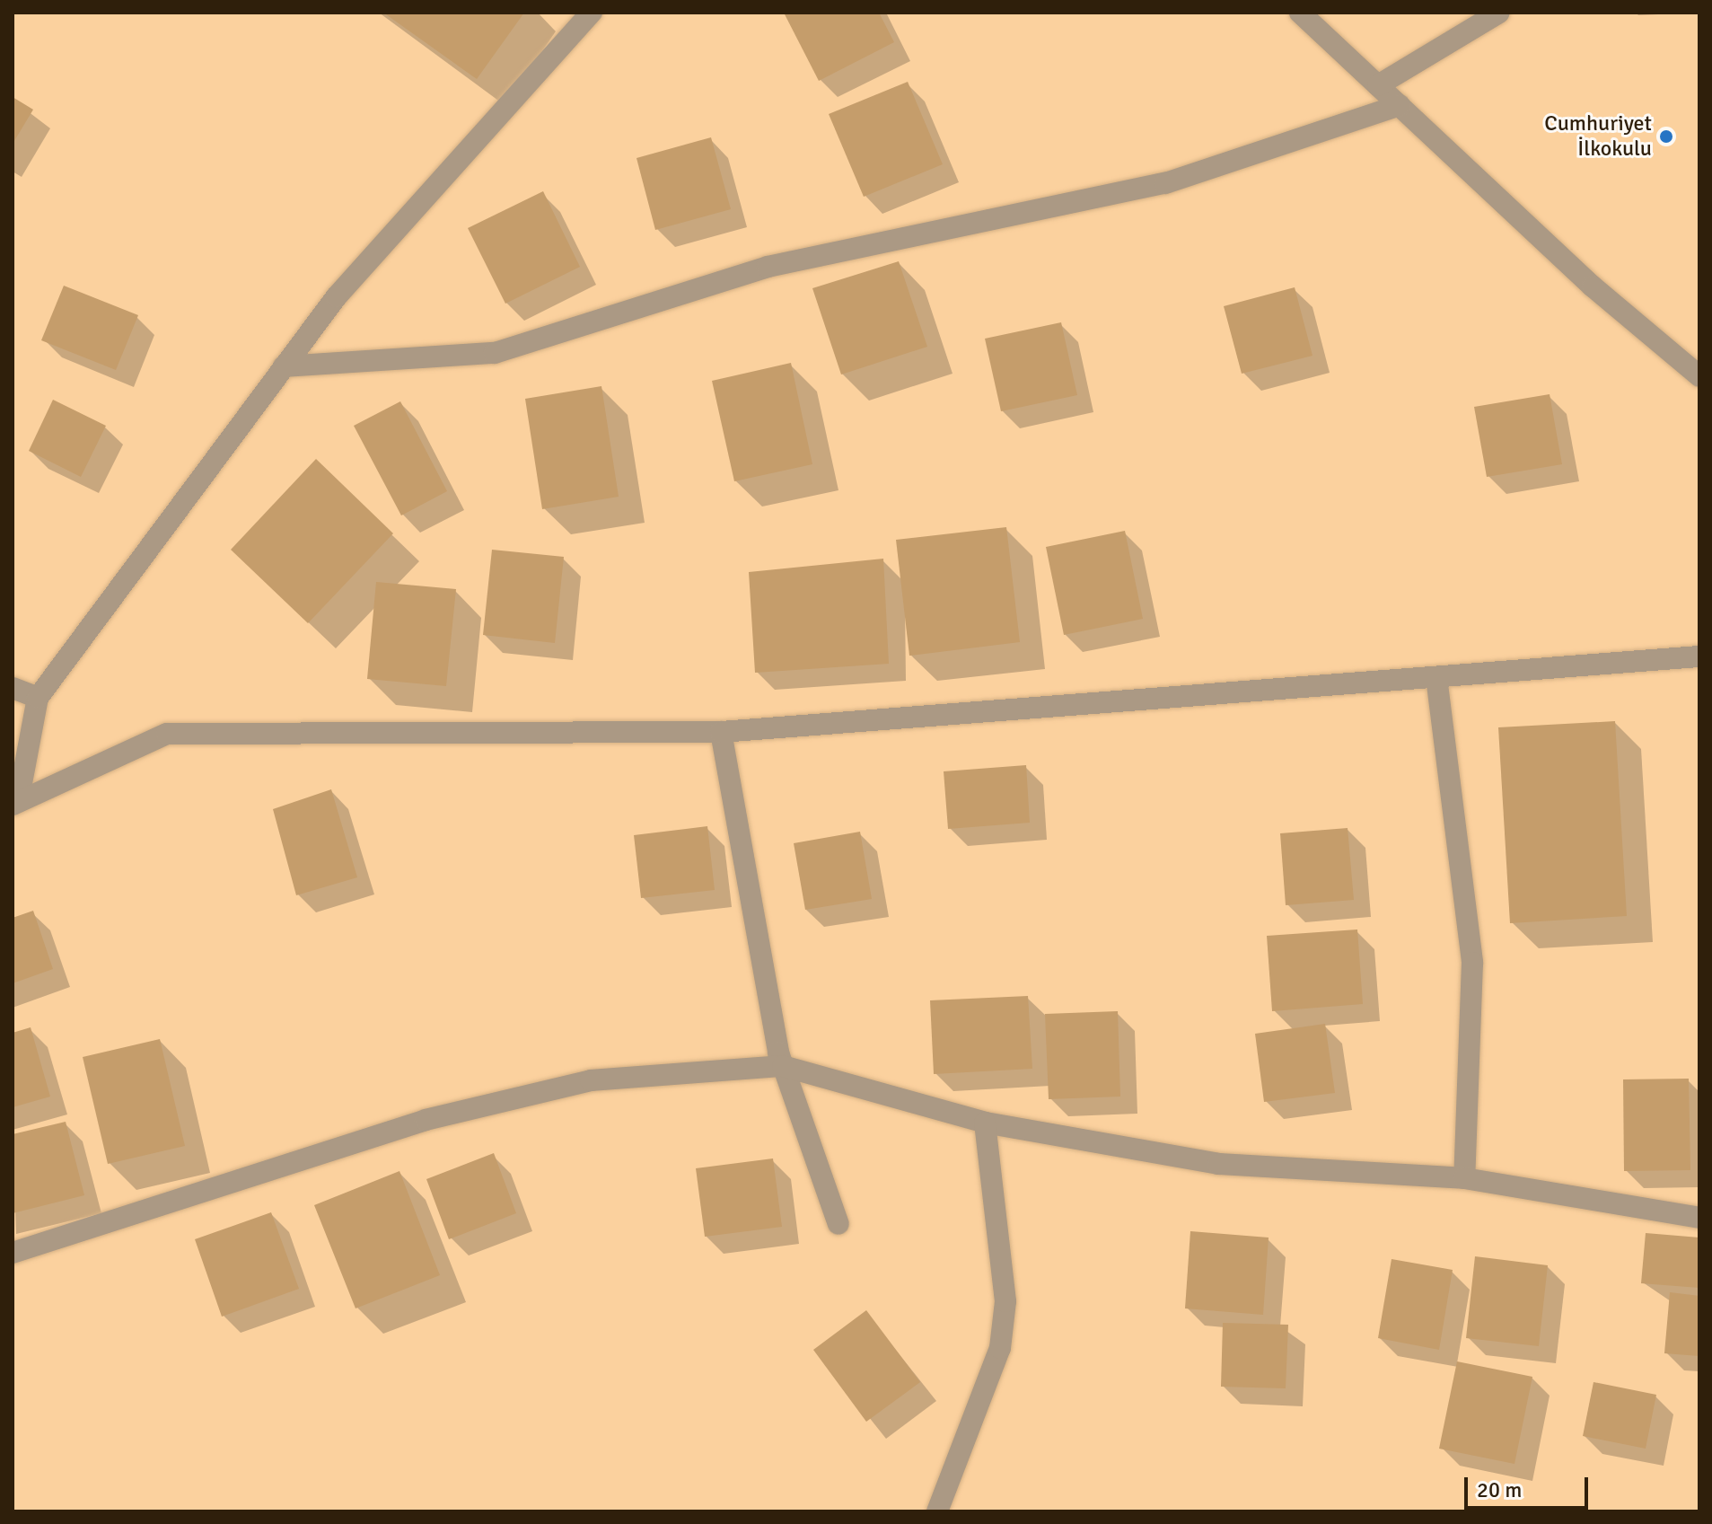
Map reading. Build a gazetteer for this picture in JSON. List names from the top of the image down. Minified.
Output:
{"places":["Cumhuriyet İlkokulu"],"scale_bar":"20 m"}
